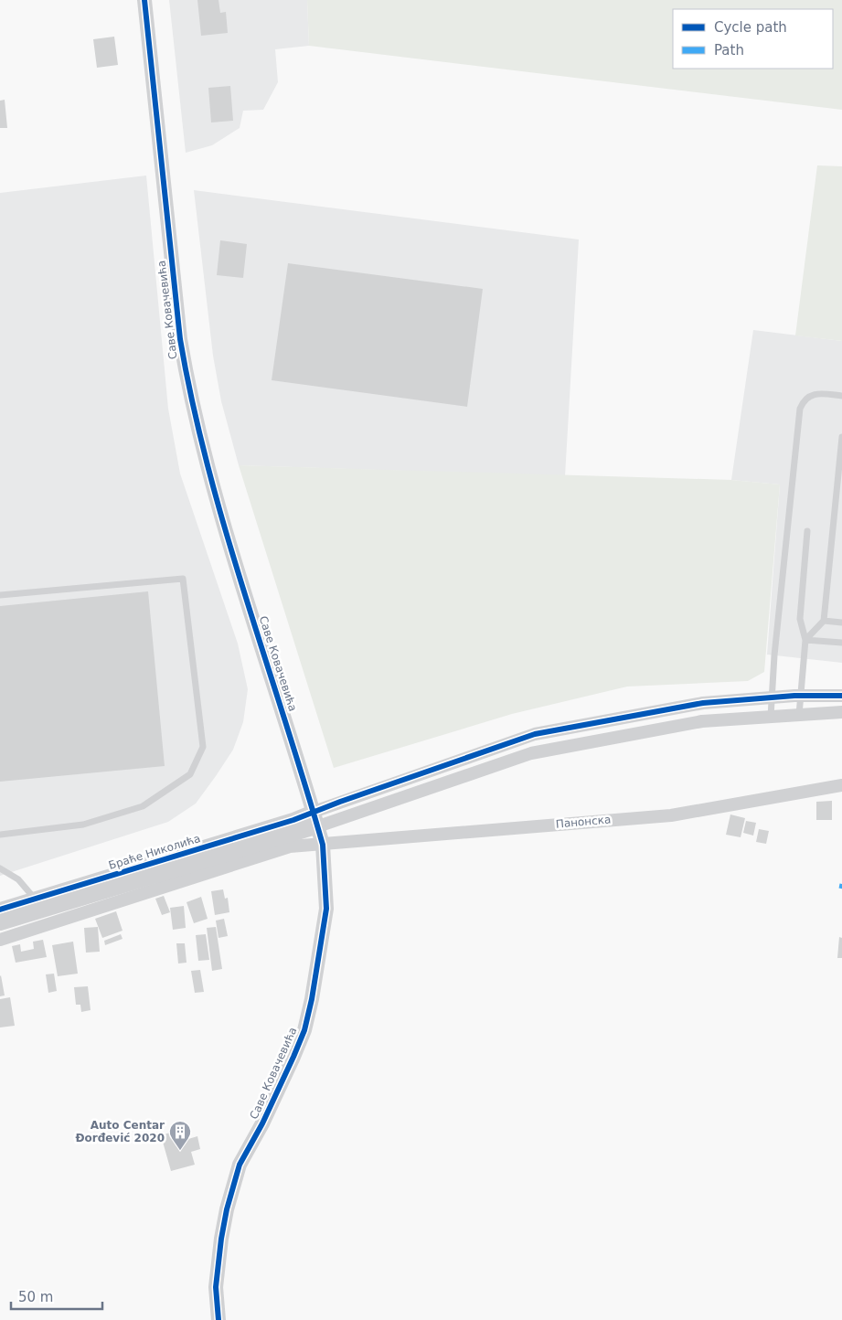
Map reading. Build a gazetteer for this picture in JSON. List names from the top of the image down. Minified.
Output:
{"streets":{"street":["Саве Ковачевића","Панонска","Браће Николића"]},"crossings":[["Саве Ковачевића","Панонска"],["Саве Ковачевића","Браће Николића"]],"places":{"building":["Auto Centar Đorđević 2020"]},"legend":["Cycle path","Path"],"scale_bar":"50 m"}
